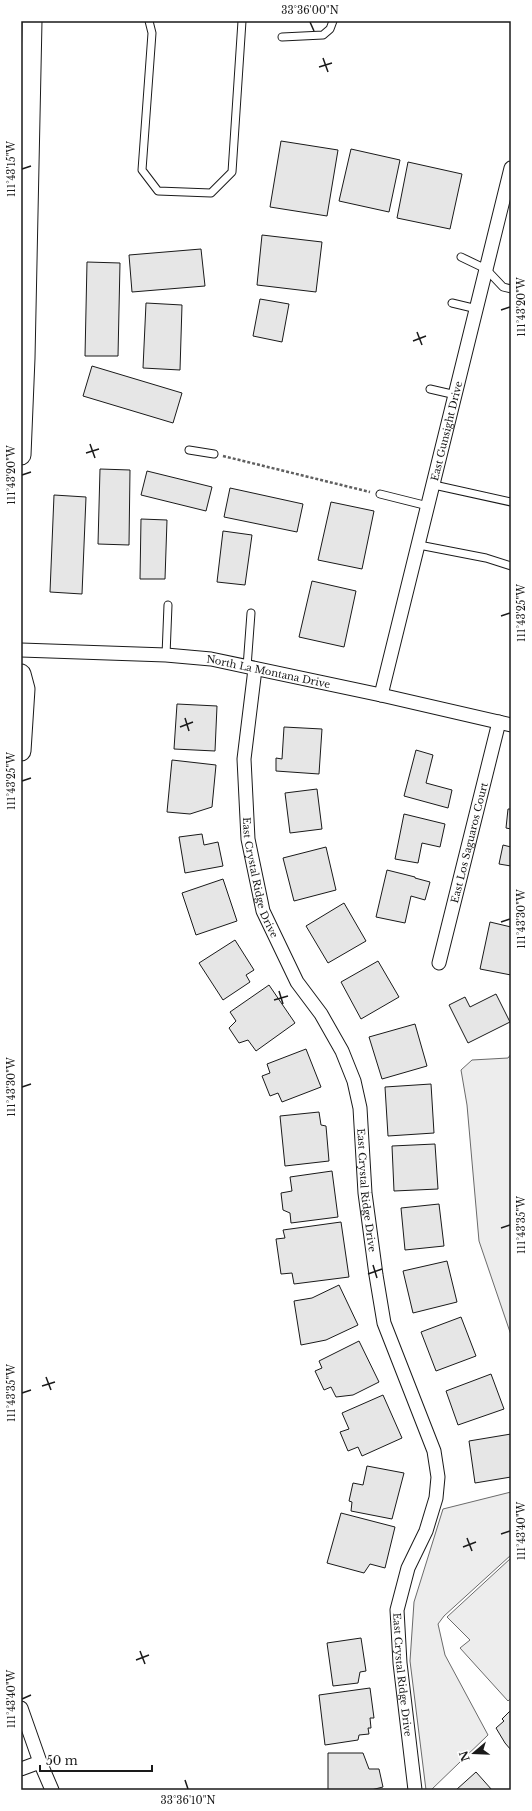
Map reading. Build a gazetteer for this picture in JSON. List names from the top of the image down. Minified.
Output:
{"streets":{"street":["East Gunsight Drive","North La Montana Drive","East Los Saguaros Court","East Crystal Ridge Drive"]},"crossings":[["East Gunsight Drive","North La Montana Drive"],["North La Montana Drive","East Los Saguaros Court"],["North La Montana Drive","East Crystal Ridge Drive"]],"scale_bar":"50 m","north":"left","coordinates":["33°36'00\"N","111°43'15\"W","111°43'20\"W","111°43'25\"W","111°43'30\"W","111°43'35\"W","111°43'40\"W","33°36'10\"N"]}
